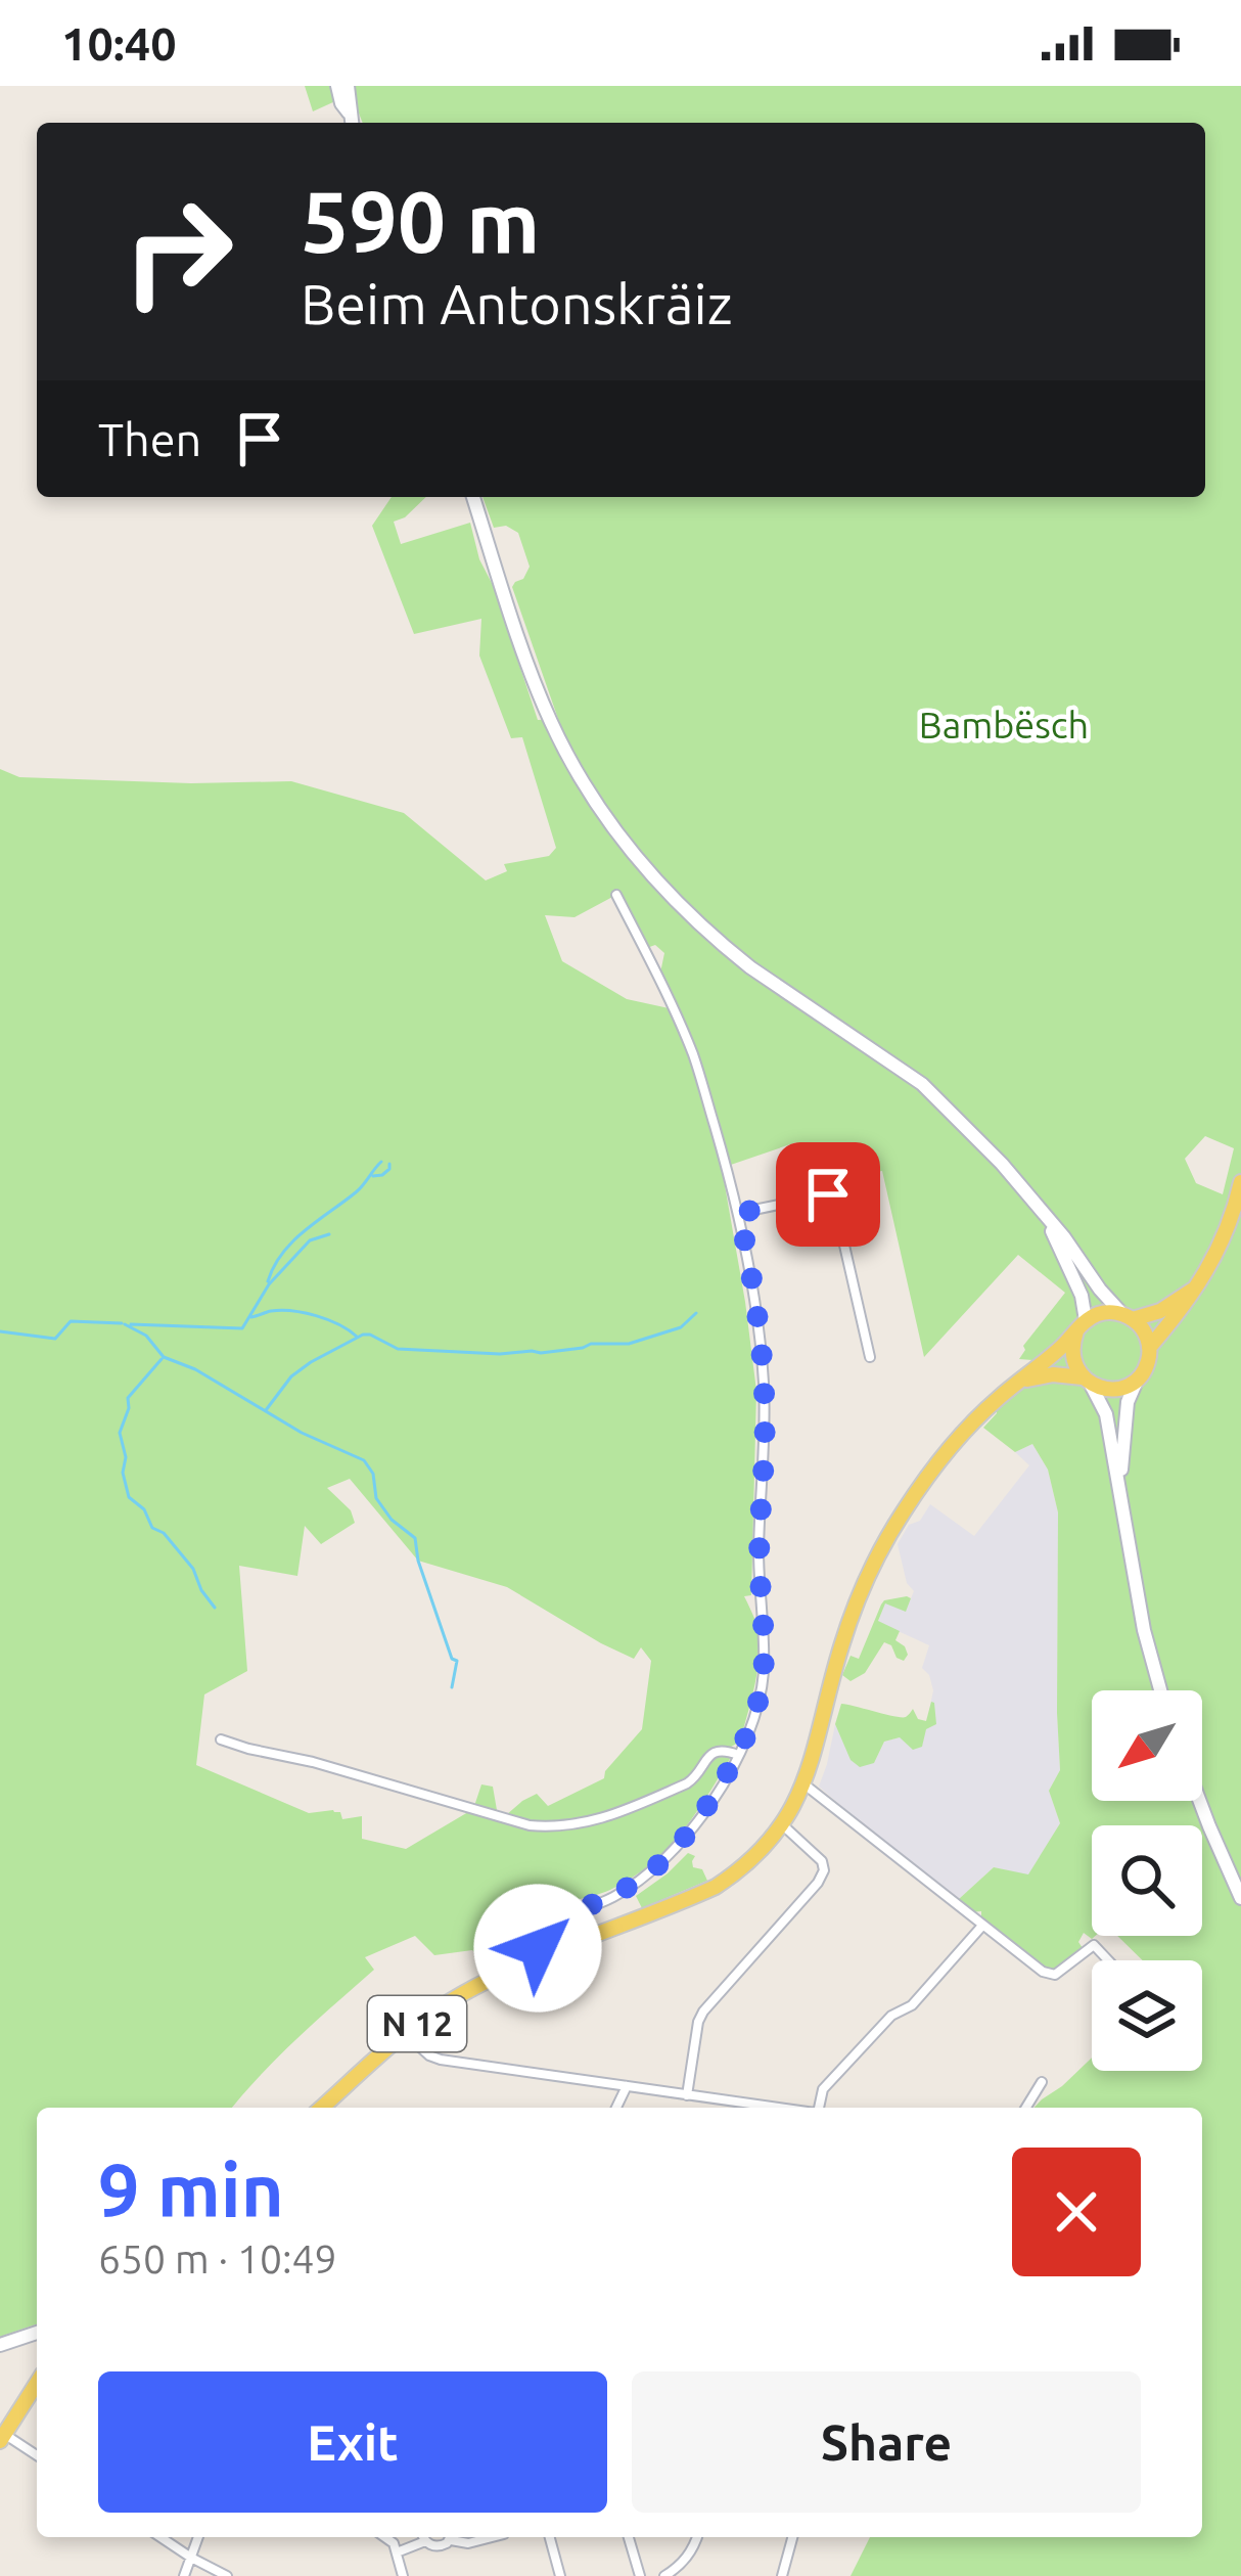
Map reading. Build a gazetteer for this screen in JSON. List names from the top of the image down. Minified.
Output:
{"streets":{"main road":["N 12"]},"parks":["Bambësch"],"north":"bottom left","page":{"status":"10:40","turn":["590 m","Beim Antonskräiz"],"then":"Then","heading":["9 min","650 m · 10:49"],"buttons":["Exit","Share"]}}
